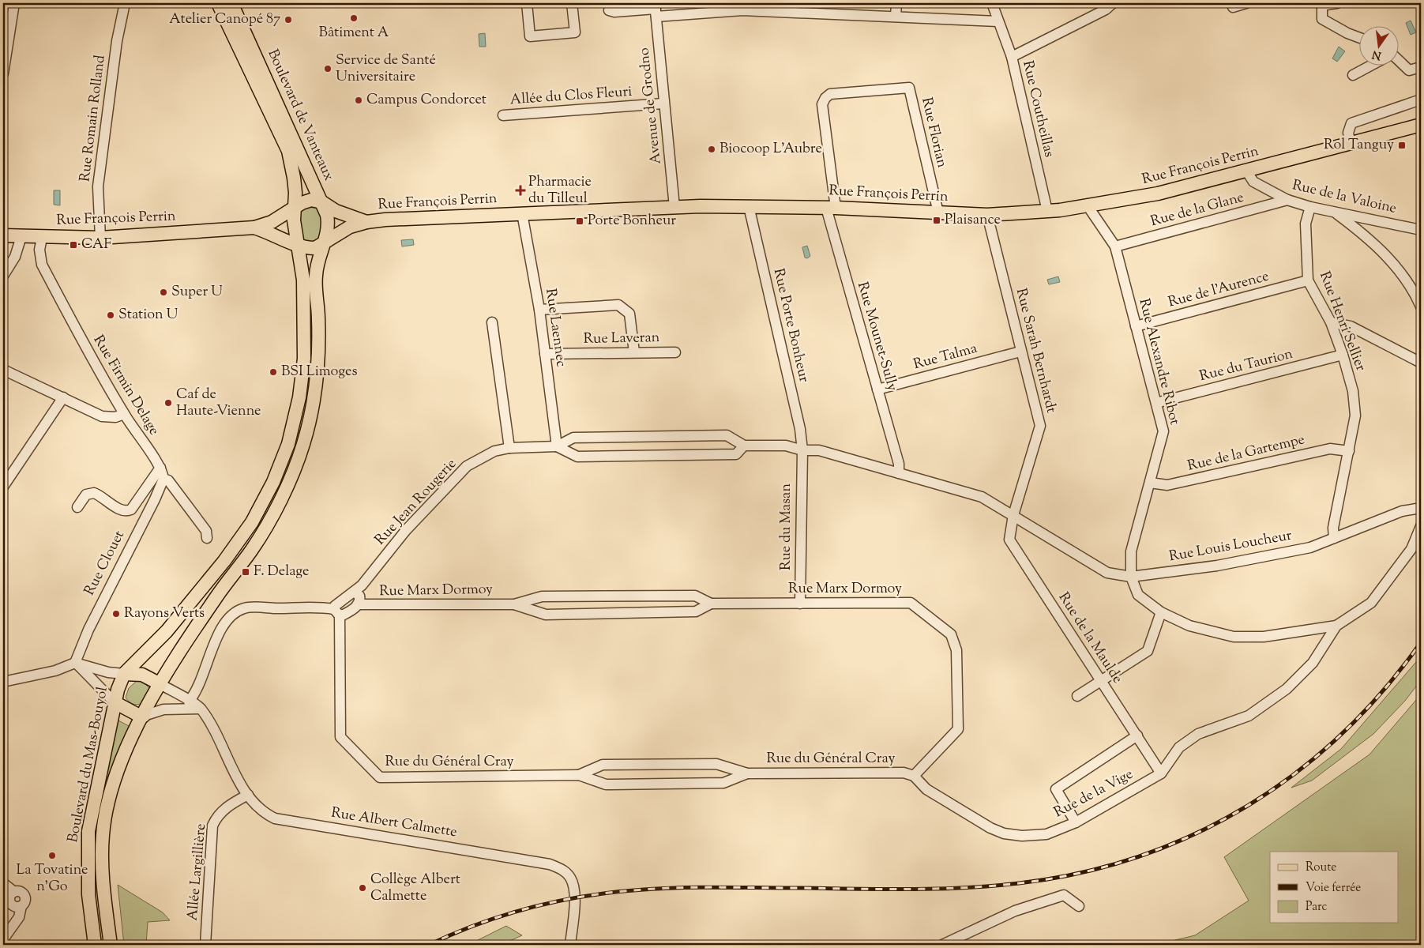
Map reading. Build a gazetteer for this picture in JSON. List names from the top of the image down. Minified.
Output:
{"streets":{"main road":["Boulevard de Vanteaux","Rue François Perrin","Boulevard du Mas-Bouyol","Rue Albert Calmette"],"street":["Allée du Clos Fleuri","Avenue de Grodno","Rue Coutheillas","Rue Romain Rolland","Rue Florian","Rue de la Valoine","Rue de la Glane","Rue de l'Aurence","Rue Henri Sellier","Rue Porte Bonheur","Rue Laennec","Rue Mounet-Sully","Rue Laveran","Rue Sarah Bernhardt","Rue Talma","Rue Alexandre Ribot","Rue du Taurion","Rue Firmin Delage","Rue de la Gartempe","Rue Jean Rougerie","Rue du Masan","Rue Louis Loucheur","Rue Clouet","Rue Marx Dormoy","Rue de la Maulde","Rue du Général Cray","Rue de la Vige","Allée Largillière"]},"crossings":[["Allée du Clos Fleuri","Avenue de Grodno"],["Avenue de Grodno","Rue François Perrin"],["Rue Coutheillas","Rue François Perrin"],["Boulevard de Vanteaux","Rue François Perrin"],["Boulevard de Vanteaux","Boulevard du Mas-Bouyol"],["Rue Romain Rolland","Rue François Perrin"],["Rue Florian","Rue François Perrin"],["Rue Florian","Rue Mounet-Sully"],["Rue François Perrin","Rue de la Valoine"],["Rue François Perrin","Rue Porte Bonheur"],["Rue François Perrin","Rue Laennec"],["Rue François Perrin","Rue Mounet-Sully"],["Rue François Perrin","Rue Sarah Bernhardt"],["Rue François Perrin","Rue Alexandre Ribot"],["Rue François Perrin","Rue Firmin Delage"],["Rue François Perrin","Boulevard du Mas-Bouyol"],["Rue de la Valoine","Rue de la Glane"],["Rue de la Valoine","Rue Henri Sellier"],["Rue de la Glane","Rue Alexandre Ribot"],["Rue de l'Aurence","Rue Henri Sellier"],["Rue de l'Aurence","Rue Alexandre Ribot"],["Rue Henri Sellier","Rue du Taurion"],["Rue Henri Sellier","Rue de la Gartempe"],["Rue Henri Sellier","Rue Louis Loucheur"],["Rue Porte Bonheur","Rue du Masan"],["Rue Porte Bonheur","Rue Louis Loucheur"],["Rue Laennec","Rue Laveran"],["Rue Laennec","Rue Jean Rougerie"],["Rue Mounet-Sully","Rue Talma"],["Rue Mounet-Sully","Rue Louis Loucheur"],["Rue Sarah Bernhardt","Rue Talma"],["Rue Sarah Bernhardt","Rue Louis Loucheur"],["Rue Sarah Bernhardt","Rue de la Maulde"],["Rue Alexandre Ribot","Rue du Taurion"],["Rue Alexandre Ribot","Rue de la Gartempe"],["Rue Alexandre Ribot","Rue Louis Loucheur"],["Rue Firmin Delage","Rue Clouet"],["Rue Jean Rougerie","Rue du Général Cray"],["Rue du Masan","Rue Louis Loucheur"],["Rue du Masan","Rue Marx Dormoy"],["Rue Louis Loucheur","Rue de la Maulde"],["Rue Marx Dormoy","Rue du Général Cray"],["Rue Marx Dormoy","Rue de la Vige"],["Rue de la Maulde","Rue de la Vige"],["Rue du Général Cray","Rue de la Vige"],["Boulevard du Mas-Bouyol","Rue Albert Calmette"],["Rue Albert Calmette","Allée Largillière"]],"places":{"other":["Bâtiment A","Atelier Canopé 87","Service de Santé Universitaire","Campus Condorcet","Biocoop L'Aubre","Super U","Station U","BSI Limoges","Caf de Haute-Vienne","Rayons Verts","La Tovatine n'Go","Collège Albert Calmette"],"transit":["Rol Tanguy","Plaisance","Porte Bonheur","CAF","F. Delage"],"health":["Pharmacie du Tilleul"]},"legend":["Route","Voie ferrée","Parc"],"north":"bottom"}
